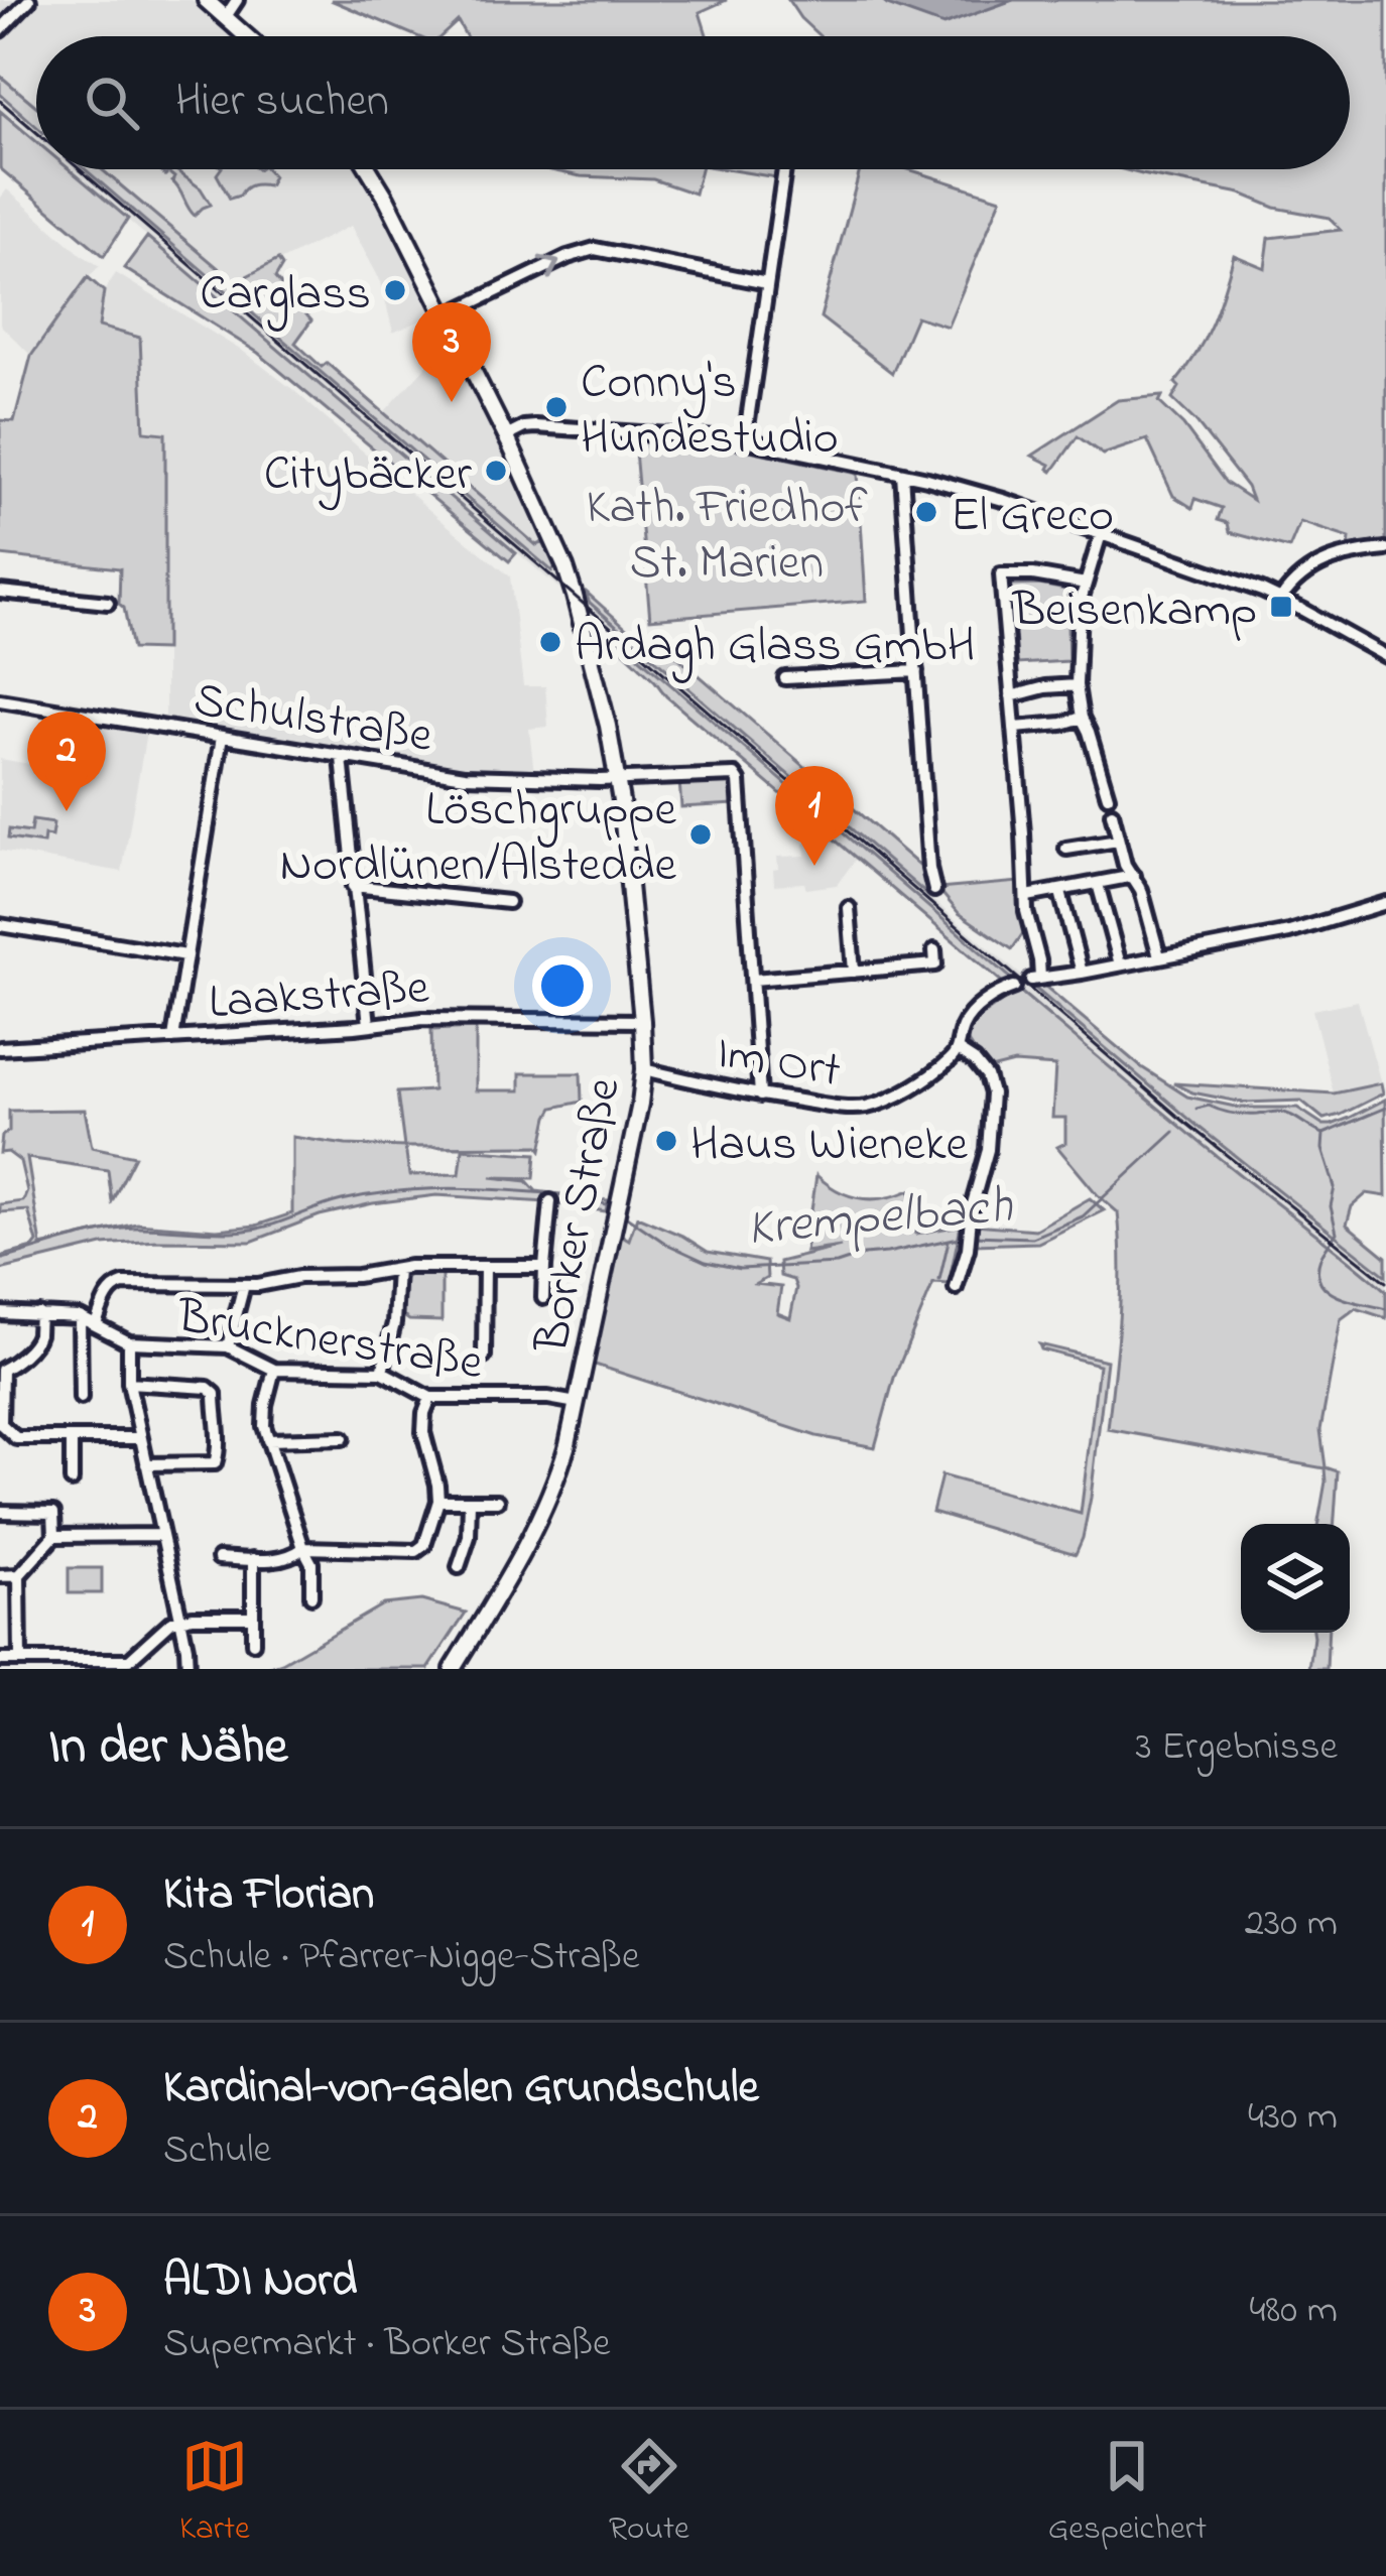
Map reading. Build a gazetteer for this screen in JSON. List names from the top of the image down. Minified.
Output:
{"streets":{"main road":["Borker Straße"],"street":["Schulstraße","Laakstraße","Im Ort","Brucknerstraße"]},"crossings":[["Schulstraße","Borker Straße"],["Laakstraße","Borker Straße"],["Im Ort","Borker Straße"],["Borker Straße","Brucknerstraße"]],"water":["Krempelbach"],"parks":["Kath. Friedhof St. Marien"],"places":{"other":["Carglass","Conny's Hundestudio","Citybäcker","El Greco","Ardagh Glass GmbH","Löschgruppe Nordlünen/Alstedde","Haus Wieneke"],"transit":["Beisenkamp"]},"page":{"search":"Hier suchen","pins":["3","2","1"],"heading":["In der Nähe","3 Ergebnisse"],"list":[{"mark":"1","name":"Kita Florian","note":"Schule · Pfarrer-Nigge-Straße","value":"230 m"},{"mark":"2","name":"Kardinal-von-Galen Grundschule","note":"Schule","value":"430 m"},{"mark":"3","name":"ALDI Nord","note":"Supermarkt · Borker Straße","value":"480 m"}],"nav":["Karte","Route","Gespeichert"]}}
